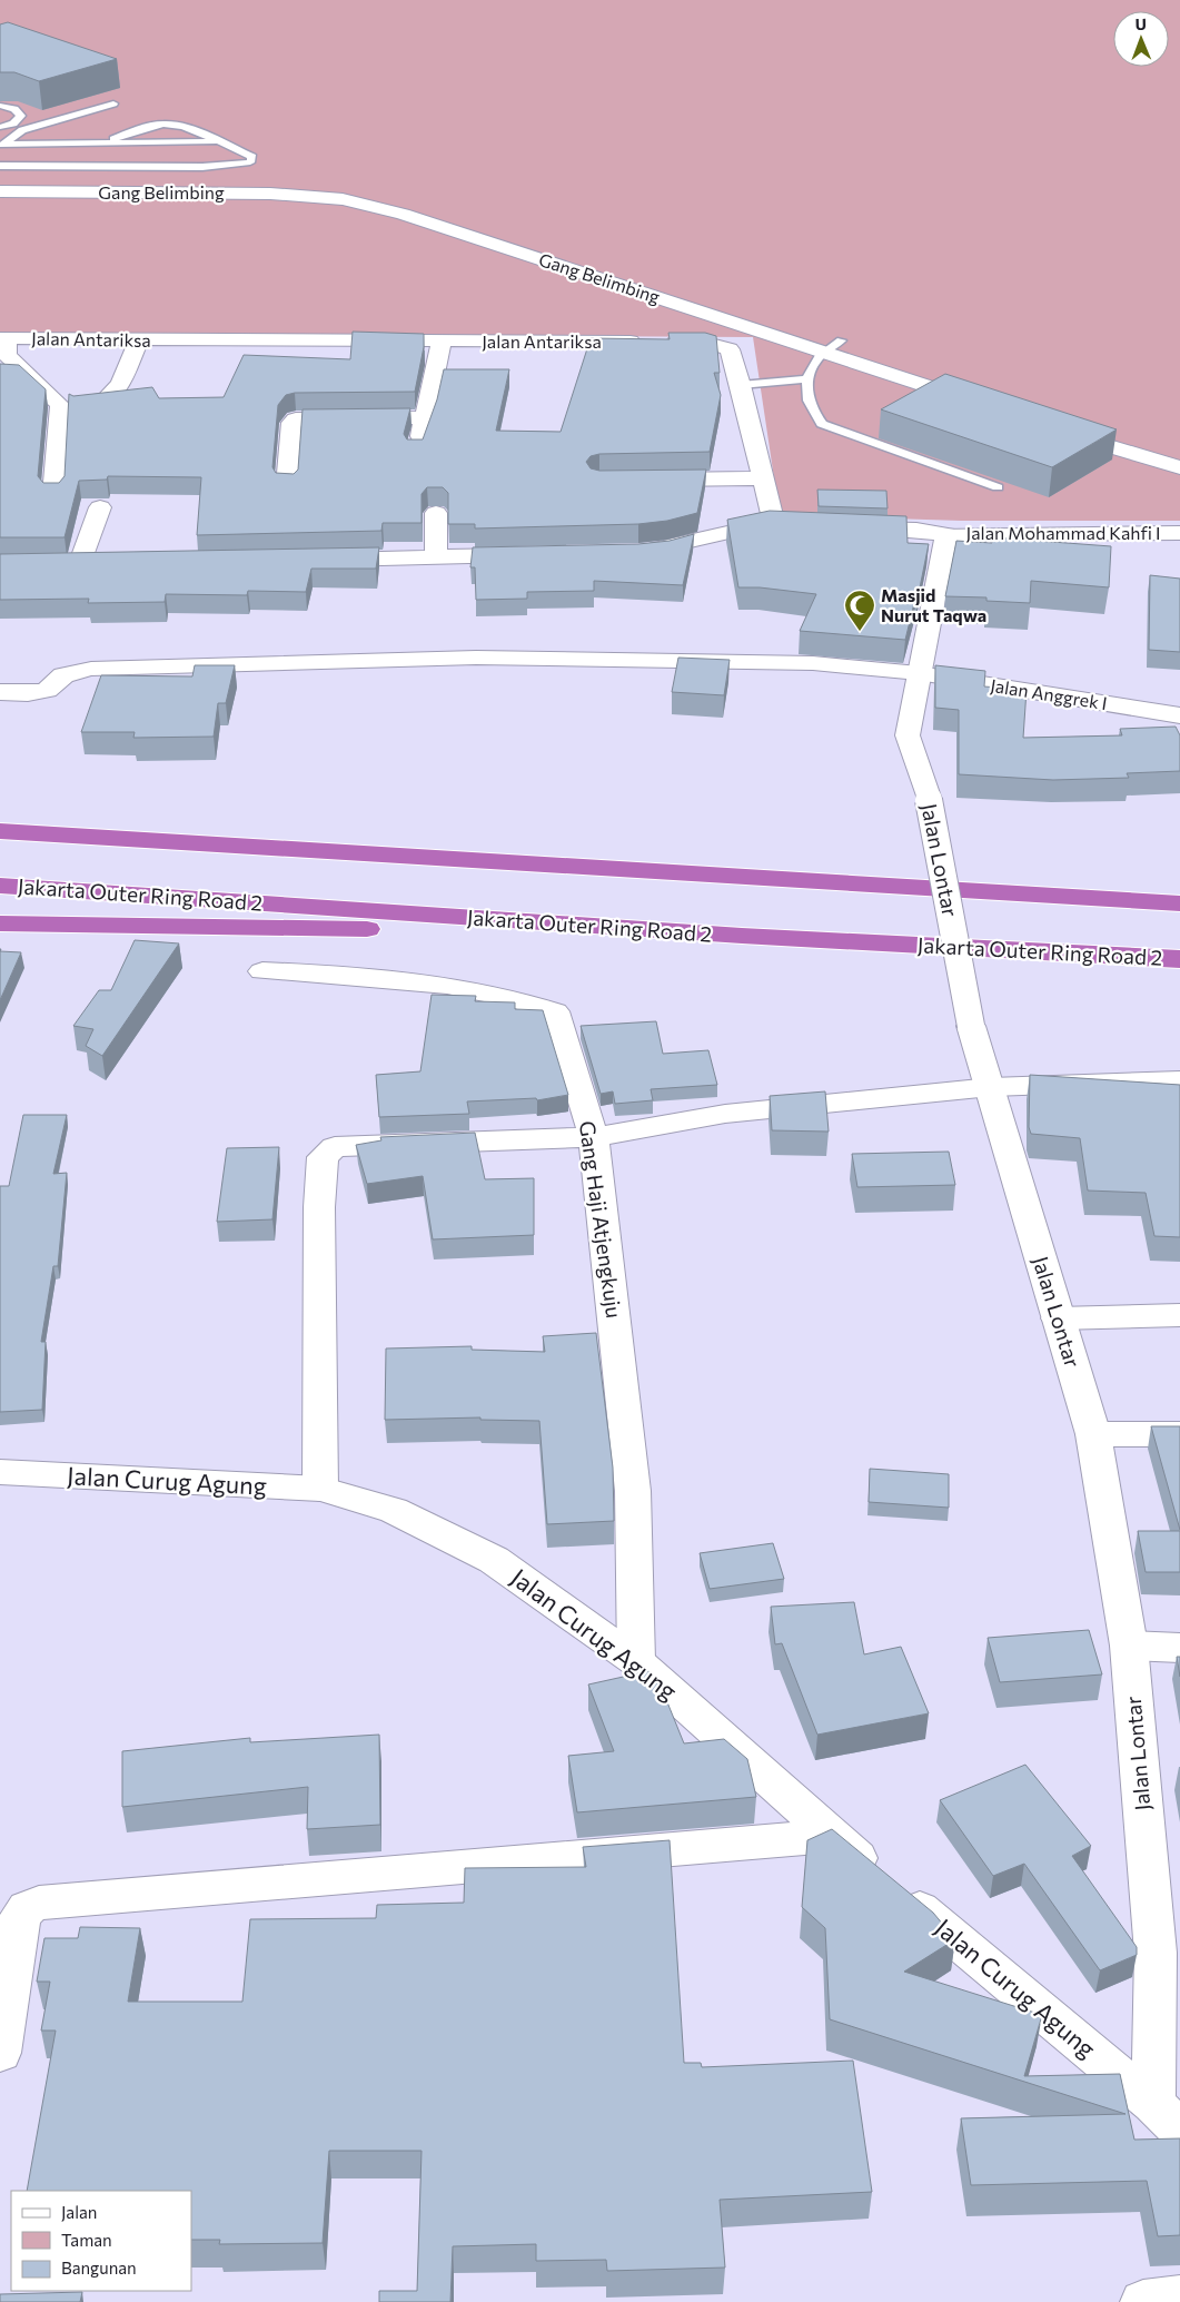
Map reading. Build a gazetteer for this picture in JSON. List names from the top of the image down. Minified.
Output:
{"streets":{"highway":["Jakarta Outer Ring Road 2"],"street":["Gang Belimbing","Jalan Antariksa","Jalan Mohammad Kahfi I","Jalan Anggrek I","Jalan Lontar","Gang Haji Atjengkuju","Jalan Curug Agung"]},"crossings":[["Jalan Mohammad Kahfi I","Jalan Lontar"],["Jalan Anggrek I","Jalan Lontar"],["Jalan Lontar","Jalan Curug Agung"],["Gang Haji Atjengkuju","Jalan Curug Agung"]],"places":{"mosque":["Masjid Nurut Taqwa"]},"legend":["Jalan","Taman","Bangunan"],"north":"top"}
